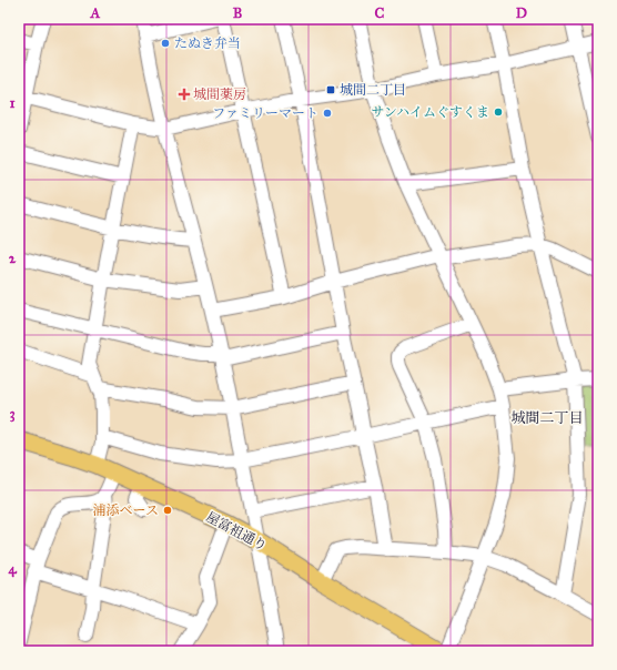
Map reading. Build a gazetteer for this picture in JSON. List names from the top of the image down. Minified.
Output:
{"streets":{"main road":["屋富祖通り"]},"districts":["城間二丁目"],"places":{"other":["たぬき弁当","サンハイムぐすくま","ファミリーマート","浦添ベース"],"transit":["城間二丁目"],"health":["城間薬房"]},"grid":{"columns":["A","B","C","D"],"rows":["1","2","3","4"]}}
